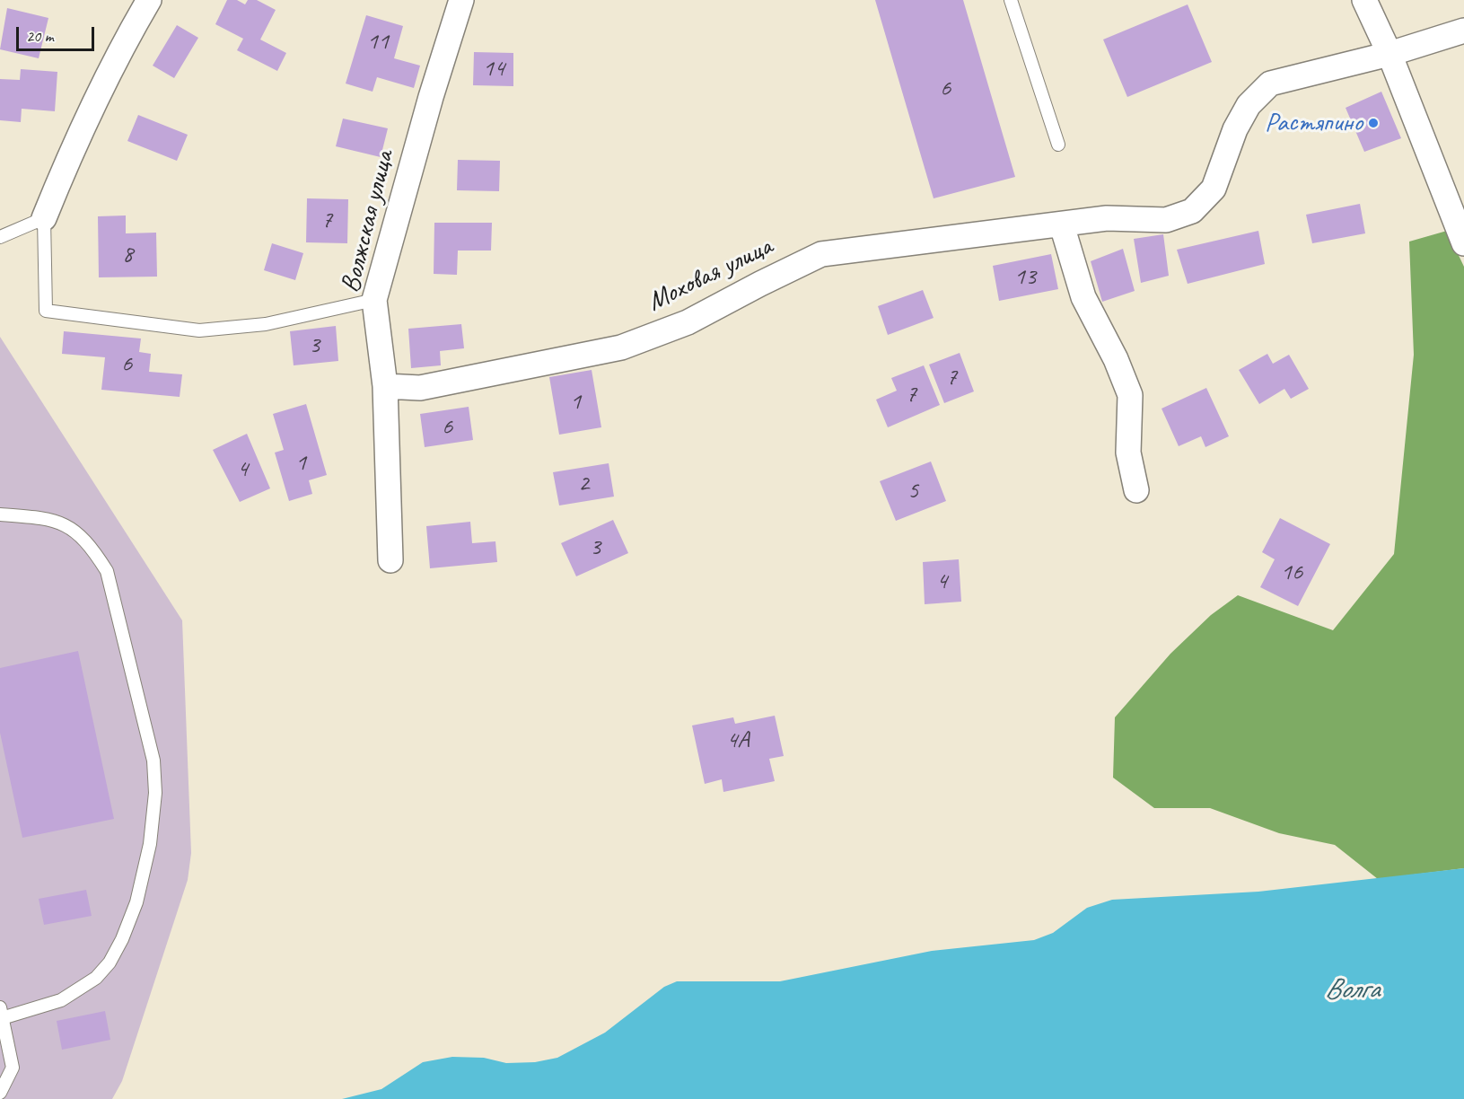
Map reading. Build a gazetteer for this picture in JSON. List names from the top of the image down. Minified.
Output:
{"streets":{"street":["Волжская улица","Моховая улица"]},"crossings":[["Волжская улица","Моховая улица"]],"water":["Волга"],"places":["Растяпино"],"house_numbers":["11","14","6","7","8","13","3","6","7","7","1","6","1","4","2","5","3","16","4","4А"],"scale_bar":"20 m"}
